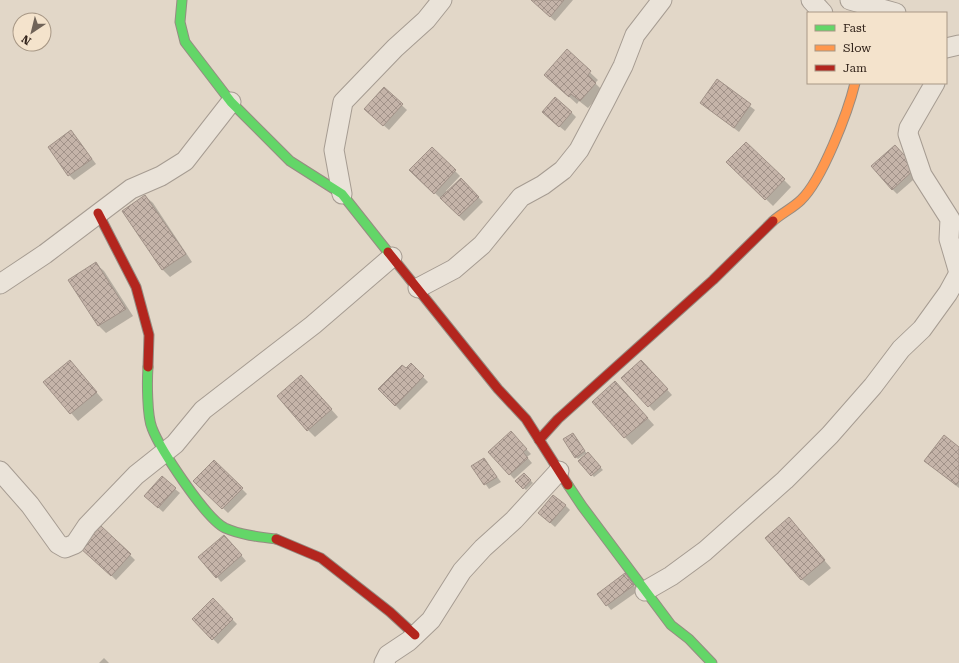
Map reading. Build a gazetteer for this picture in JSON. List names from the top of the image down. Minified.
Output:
{"legend":["Fast","Slow","Jam"],"north":"bottom left"}
